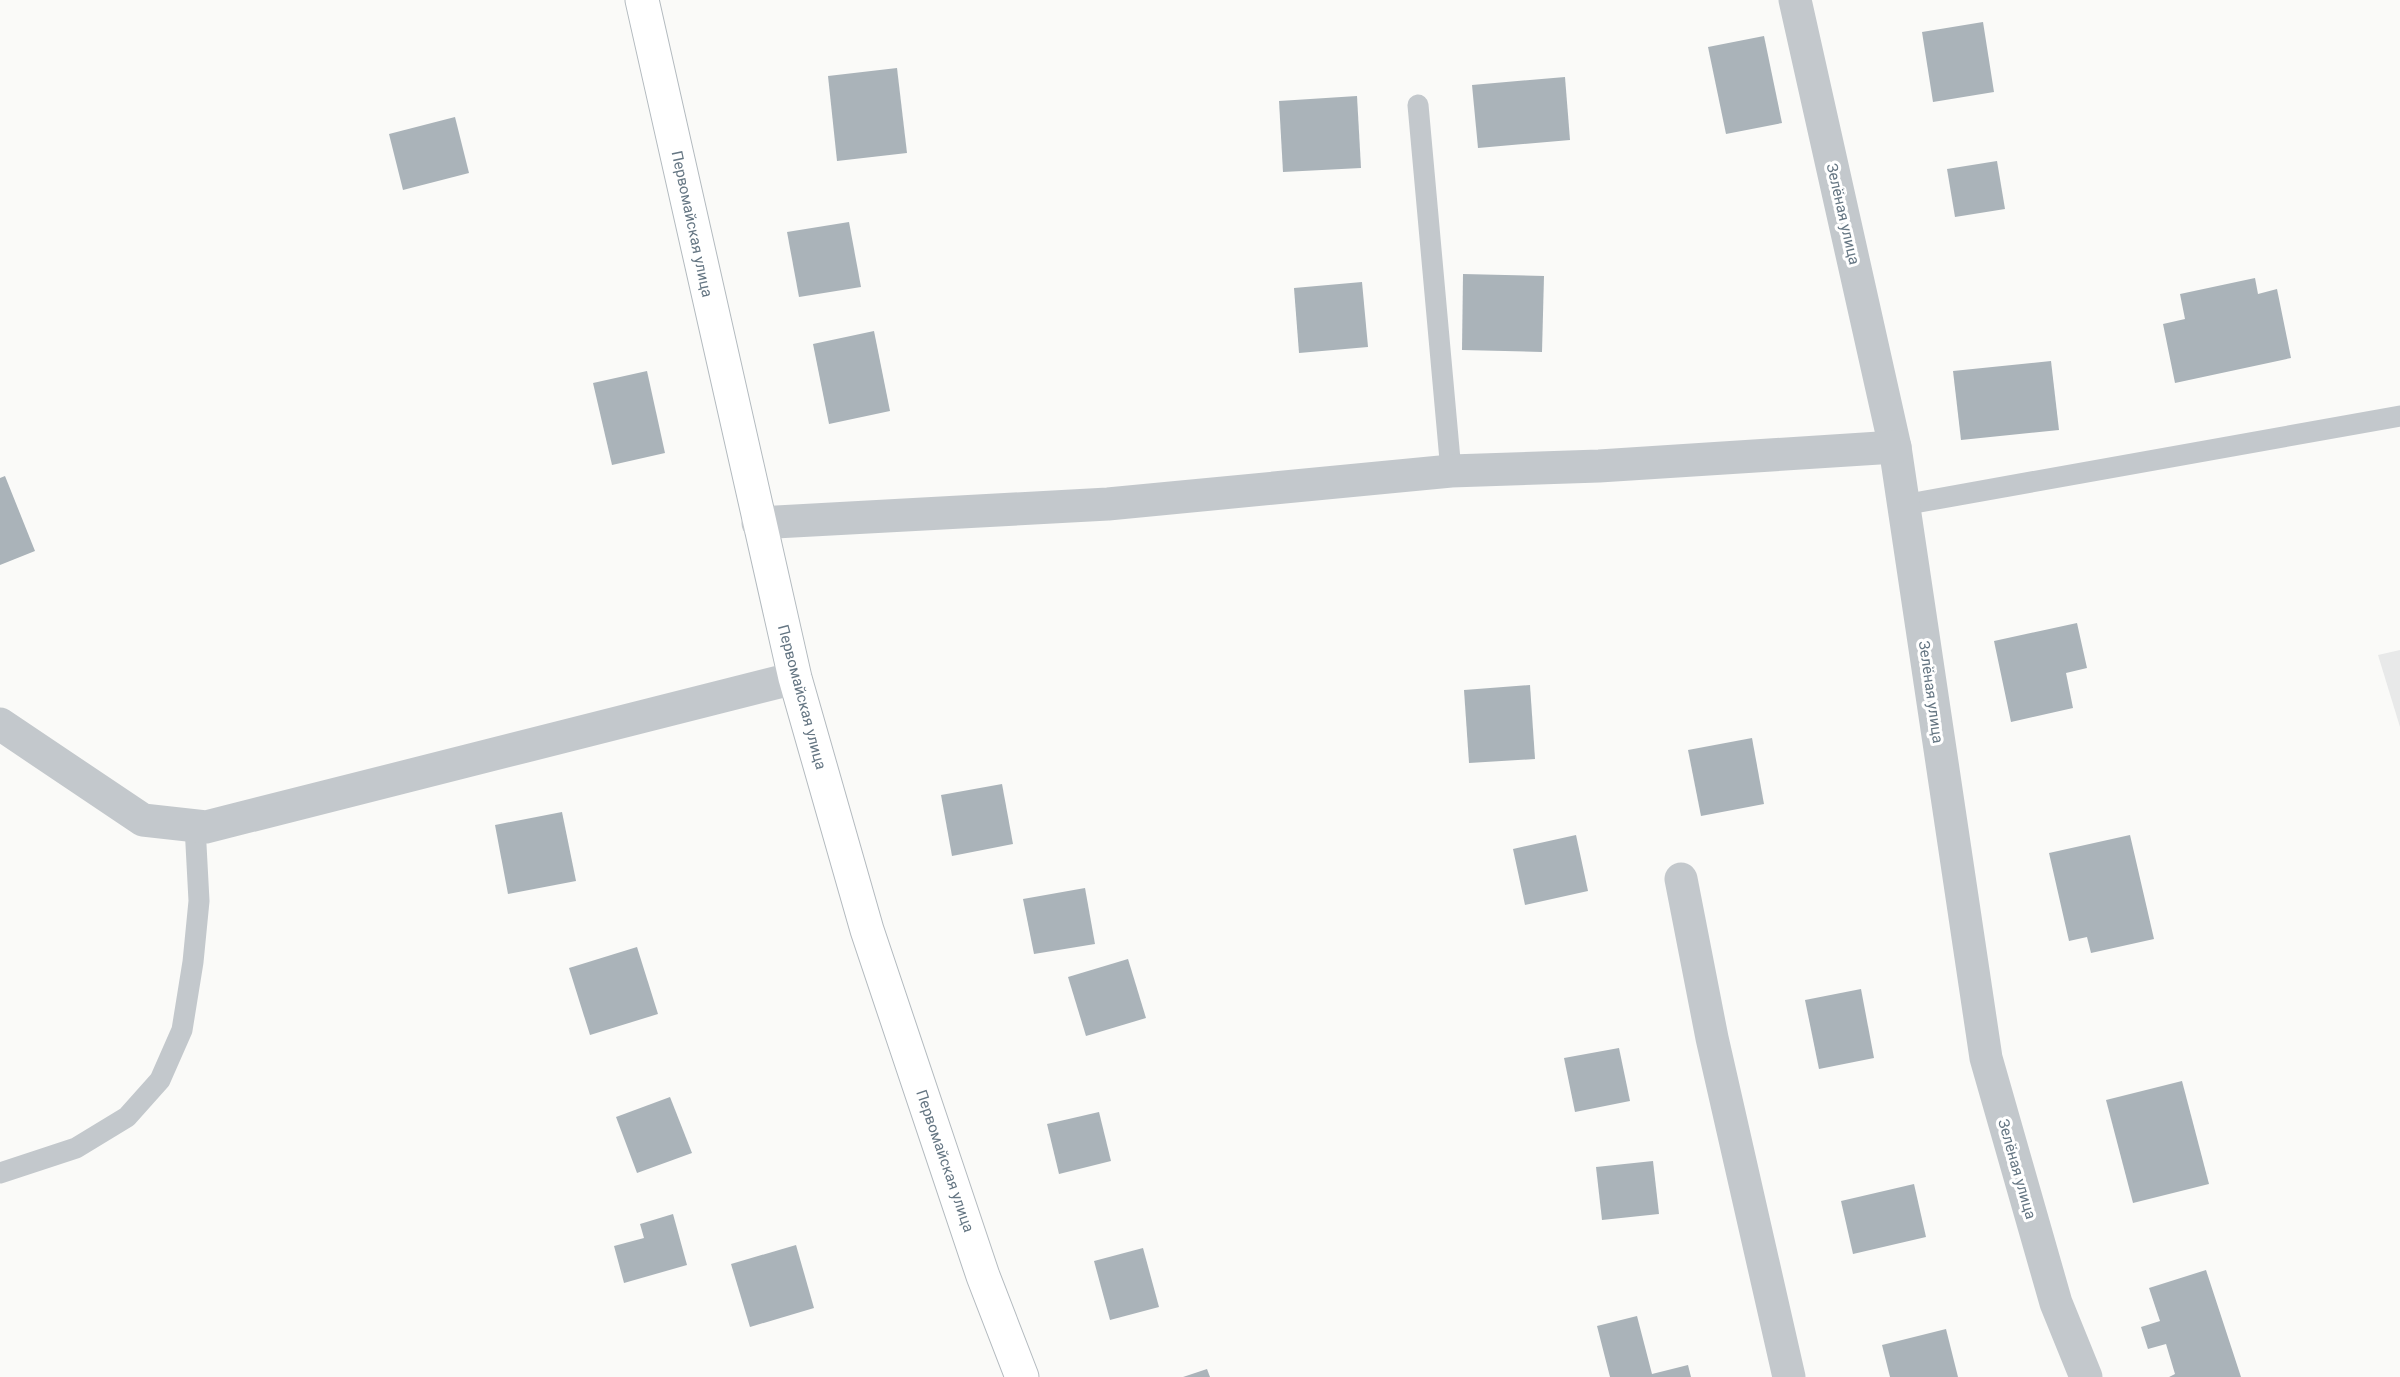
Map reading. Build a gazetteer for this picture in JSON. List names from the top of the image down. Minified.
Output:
{"streets":{"street":["Зелёная улица","Первомайская улица"]}}
